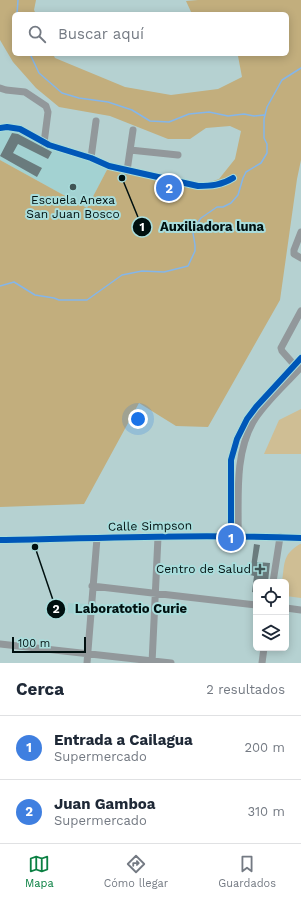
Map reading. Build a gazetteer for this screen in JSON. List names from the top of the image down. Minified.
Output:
{"streets":{"street":["Calle Simpson"]},"places":{"other":["Auxiliadora luna","Escuela Anexa San Juan Bosco","Laboratotio Curie"],"health":["Centro de Salud"]},"scale_bar":"100 m","page":{"search":"Buscar aquí","pins":["2","1"],"scale":"100 m","heading":["Cerca","2 resultados"],"list":[{"mark":"1","name":"Entrada a Cailagua","note":"Supermercado","value":"200 m"},{"mark":"2","name":"Juan Gamboa","note":"Supermercado","value":"310 m"}],"nav":["Mapa","Cómo llegar","Guardados"]}}
